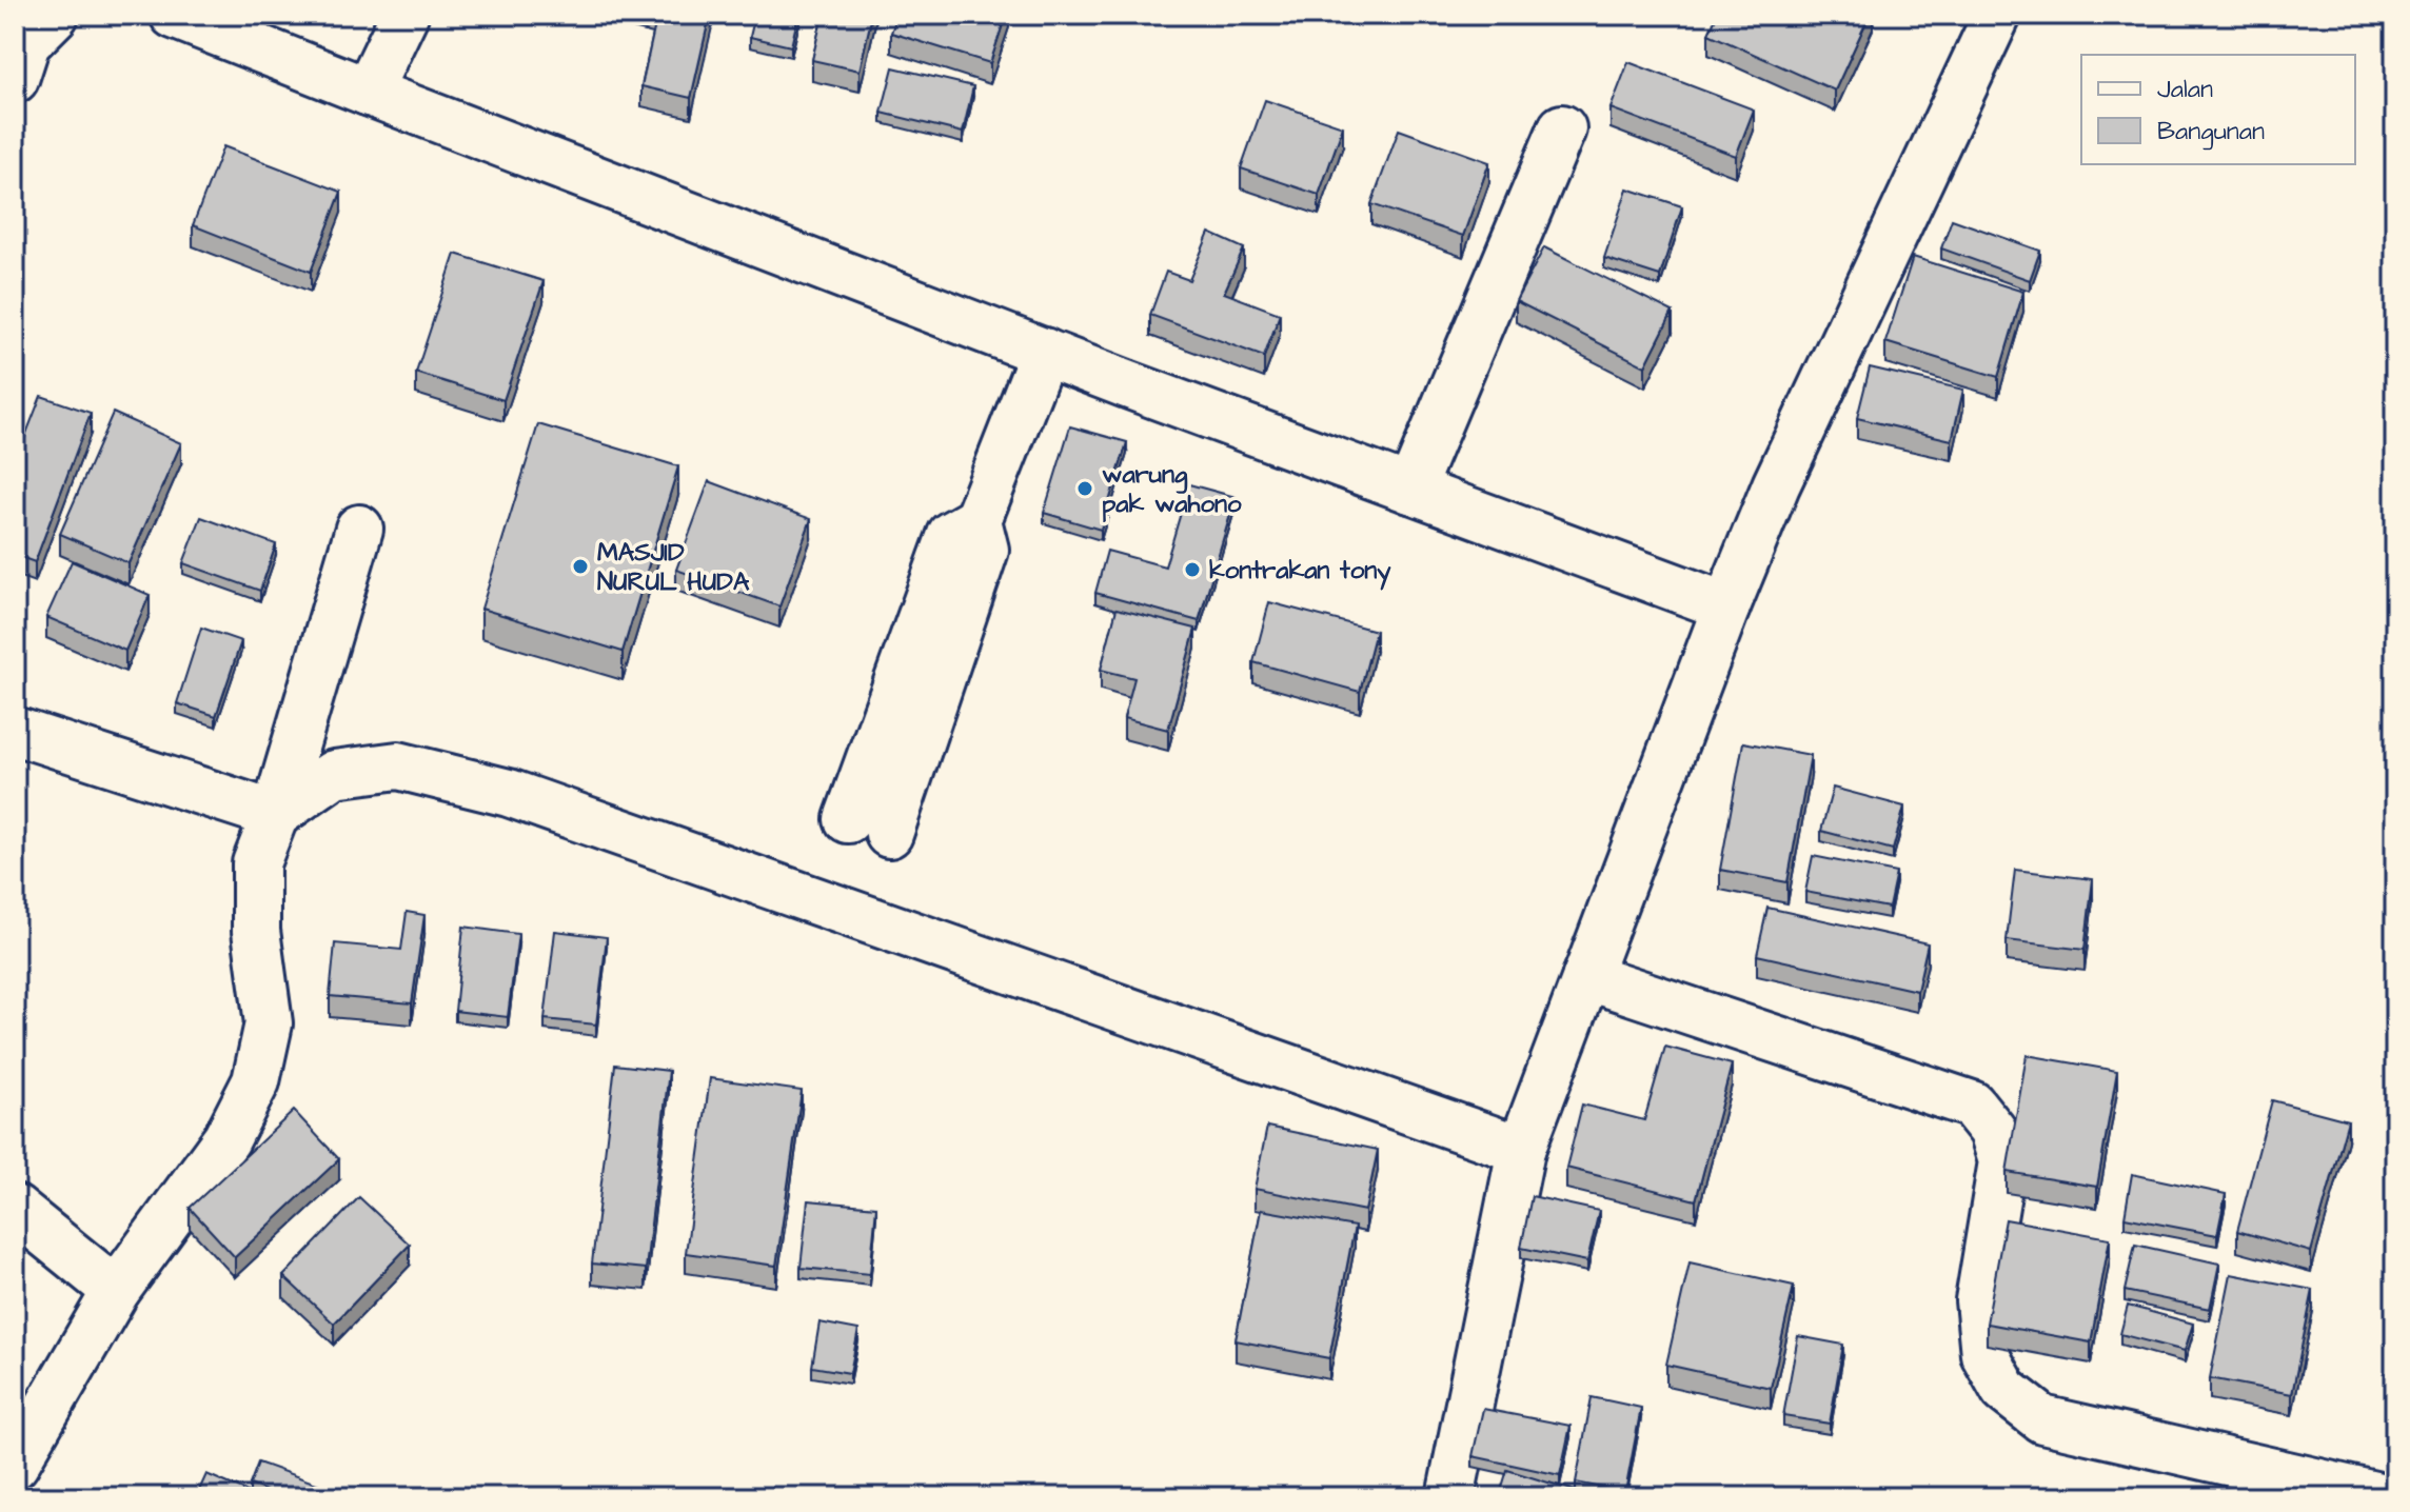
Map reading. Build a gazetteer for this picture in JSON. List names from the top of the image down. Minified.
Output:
{"places":["warung pak wahono","MASJID NURUL HUDA","kontrakan tony"],"legend":["Jalan","Bangunan"]}
